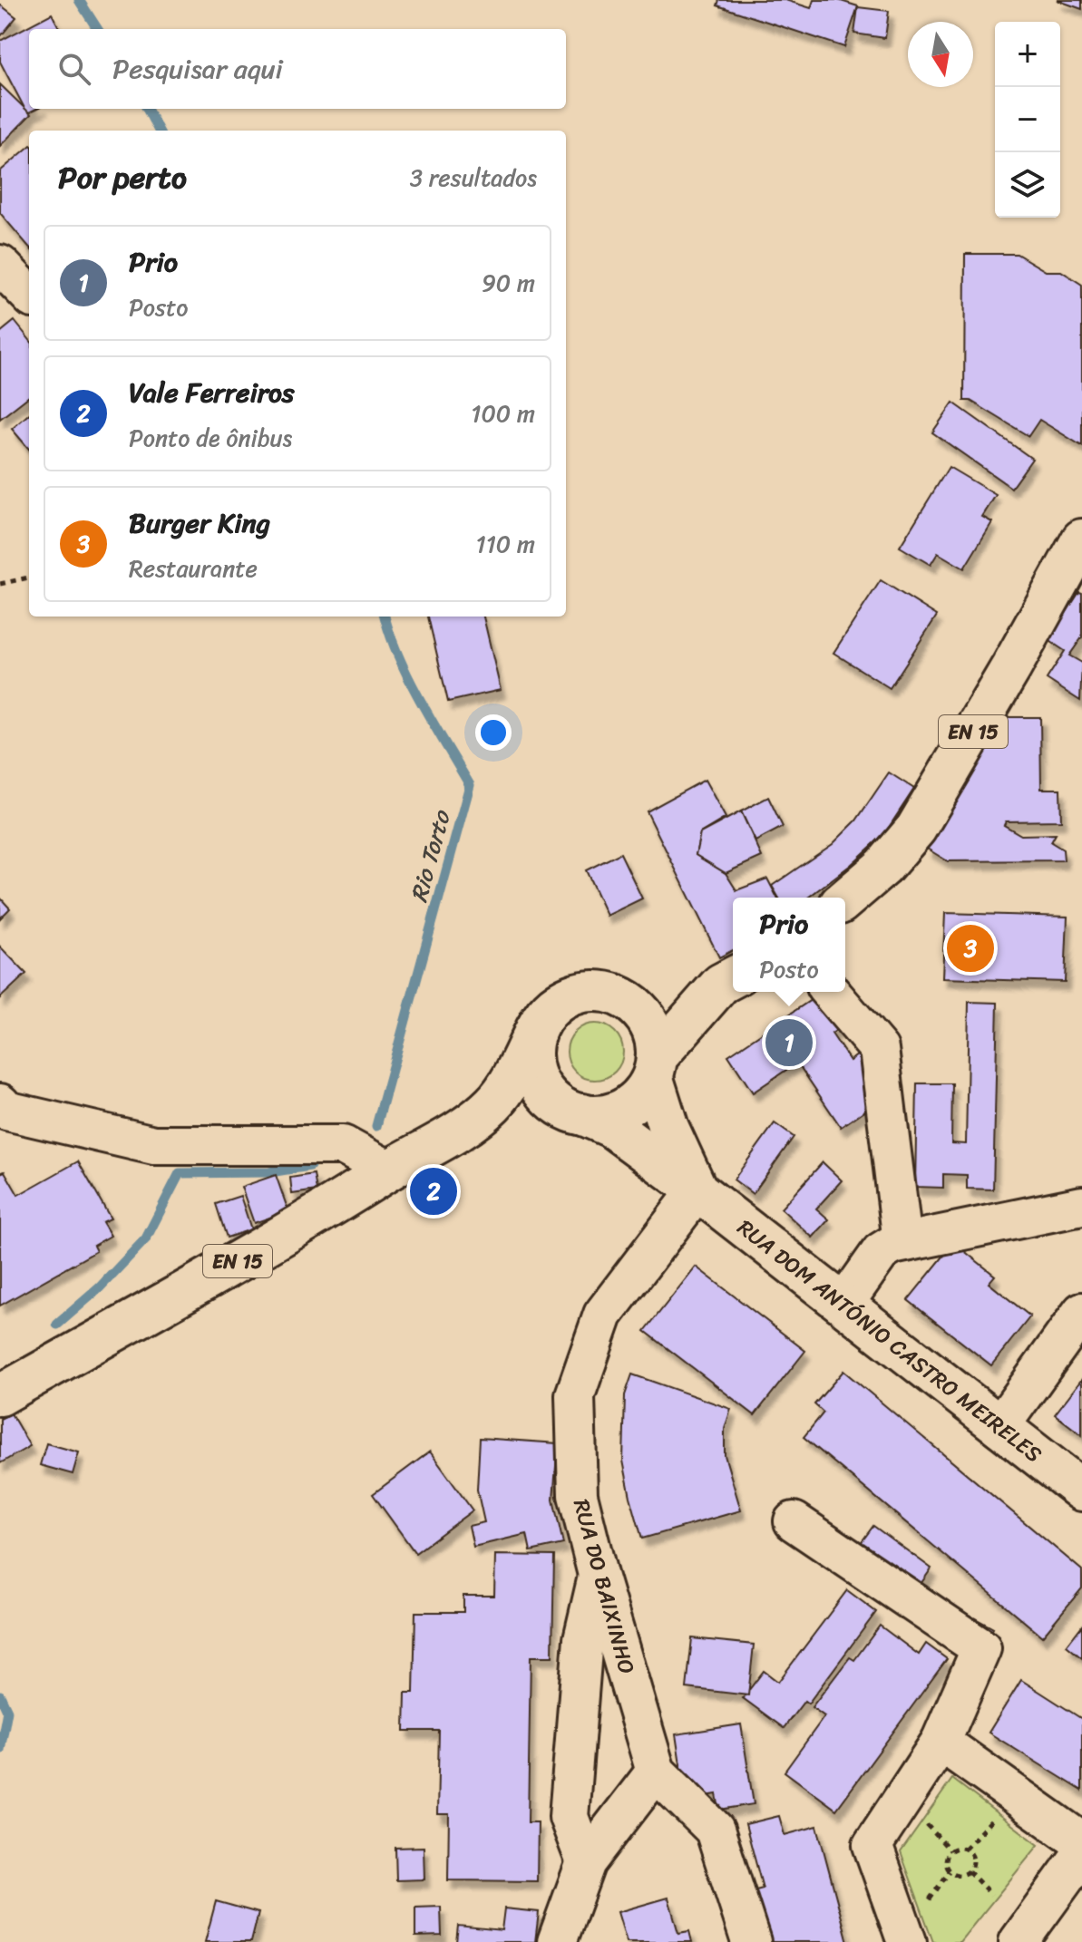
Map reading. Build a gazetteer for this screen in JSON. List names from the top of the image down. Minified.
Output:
{"streets":{"main road":["EN 15","RUA DOM ANTÓNIO CASTRO MEIRELES"],"street":["RUA DO BAIXINHO"]},"crossings":[["EN 15","RUA DOM ANTÓNIO CASTRO MEIRELES"],["RUA DOM ANTÓNIO CASTRO MEIRELES","RUA DO BAIXINHO"]],"water":["Rio Torto"],"north":"bottom","page":{"map_buttons":["+","−"],"search":"Pesquisar aqui","heading":["Por perto","3 resultados"],"list":[{"mark":"1","name":"Prio","note":"Posto","value":"90 m"},{"mark":"2","name":"Vale Ferreiros","note":"Ponto de ônibus","value":"100 m"},{"mark":"3","name":"Burger King","note":"Restaurante","value":"110 m"}],"popup":["Prio","Posto"],"pins":["3","1","2"]}}
